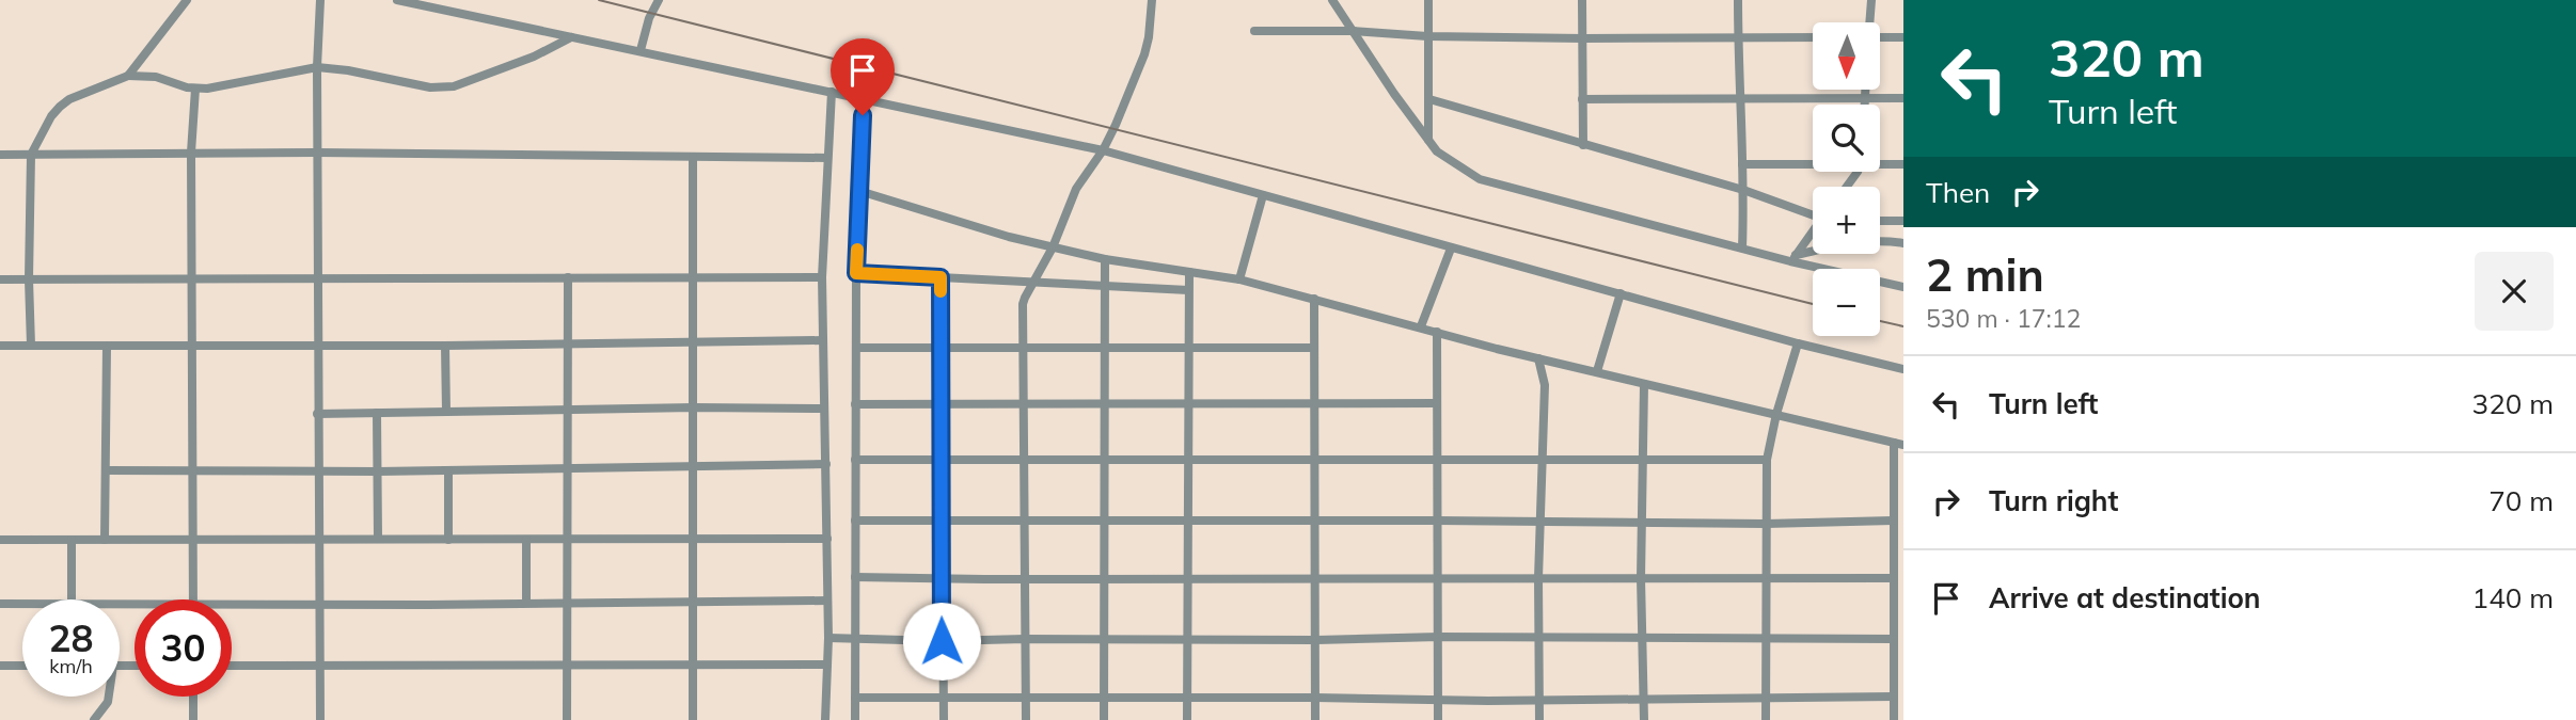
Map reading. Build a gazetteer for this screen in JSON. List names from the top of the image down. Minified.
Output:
{"north":"bottom","page":{"turn":["320 m","Turn left"],"map_buttons":["+","−"],"then":"Then","heading":["2 min","530 m · 17:12"],"list":[{"name":"Turn left","value":"320 m"},{"name":"Turn right","value":"70 m"},{"name":"Arrive at destination","value":"140 m"}],"speed":"28 km/h","limit":"30"}}
